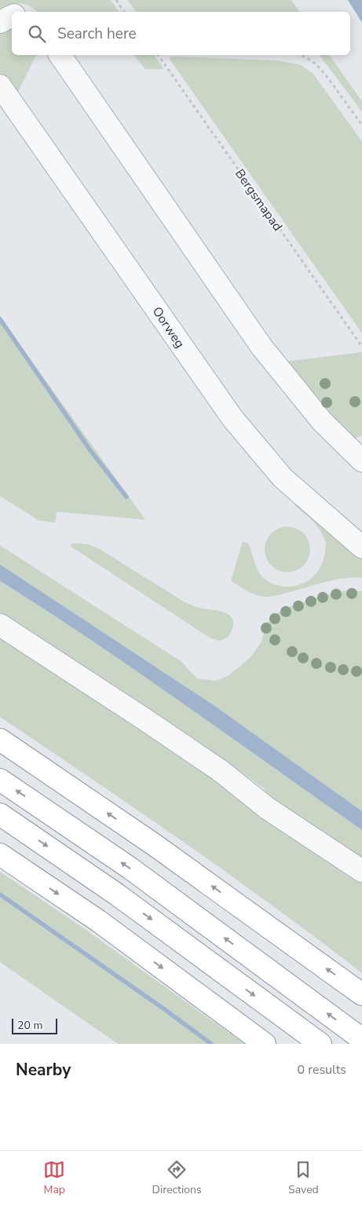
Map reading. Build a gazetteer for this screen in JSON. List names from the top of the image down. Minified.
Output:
{"streets":{"street":["Oorweg"],"path":["Bergsmapad"]},"scale_bar":"20 m","page":{"search":"Search here","scale":"20 m","heading":["Nearby","0 results"],"nav":["Map","Directions","Saved"]}}
